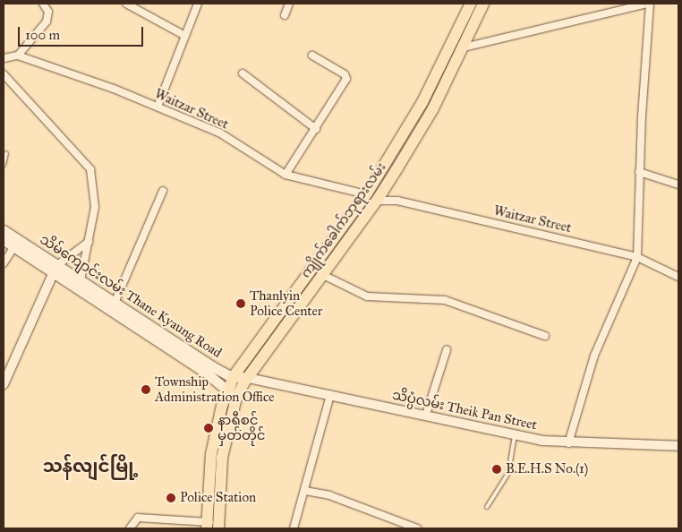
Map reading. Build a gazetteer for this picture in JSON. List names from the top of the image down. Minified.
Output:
{"streets":{"main road":["ကျိုက်ခေါက်ဘုရားလမ်း","သိမ်ကျောင်းလမ်း Thane Kyaung Road"],"street":["Waitzar Street","သိပ္ပံလမ်း Theik Pan Street"]},"crossings":[["Waitzar Street","ကျိုက်ခေါက်ဘုရားလမ်း"],["ကျိုက်ခေါက်ဘုရားလမ်း","သိမ်ကျောင်းလမ်း Thane Kyaung Road"],["ကျိုက်ခေါက်ဘုရားလမ်း","သိပ္ပံလမ်း Theik Pan Street"],["သိမ်ကျောင်းလမ်း Thane Kyaung Road","သိပ္ပံလမ်း Theik Pan Street"]],"districts":["သန်လျင်မြို့"],"places":["Thanlyin Police Center","Township Administration Office","နာရီစင် မှတ်တိုင်","B.E.H.S No.(1)","Police Station"],"scale_bar":"100 m"}
